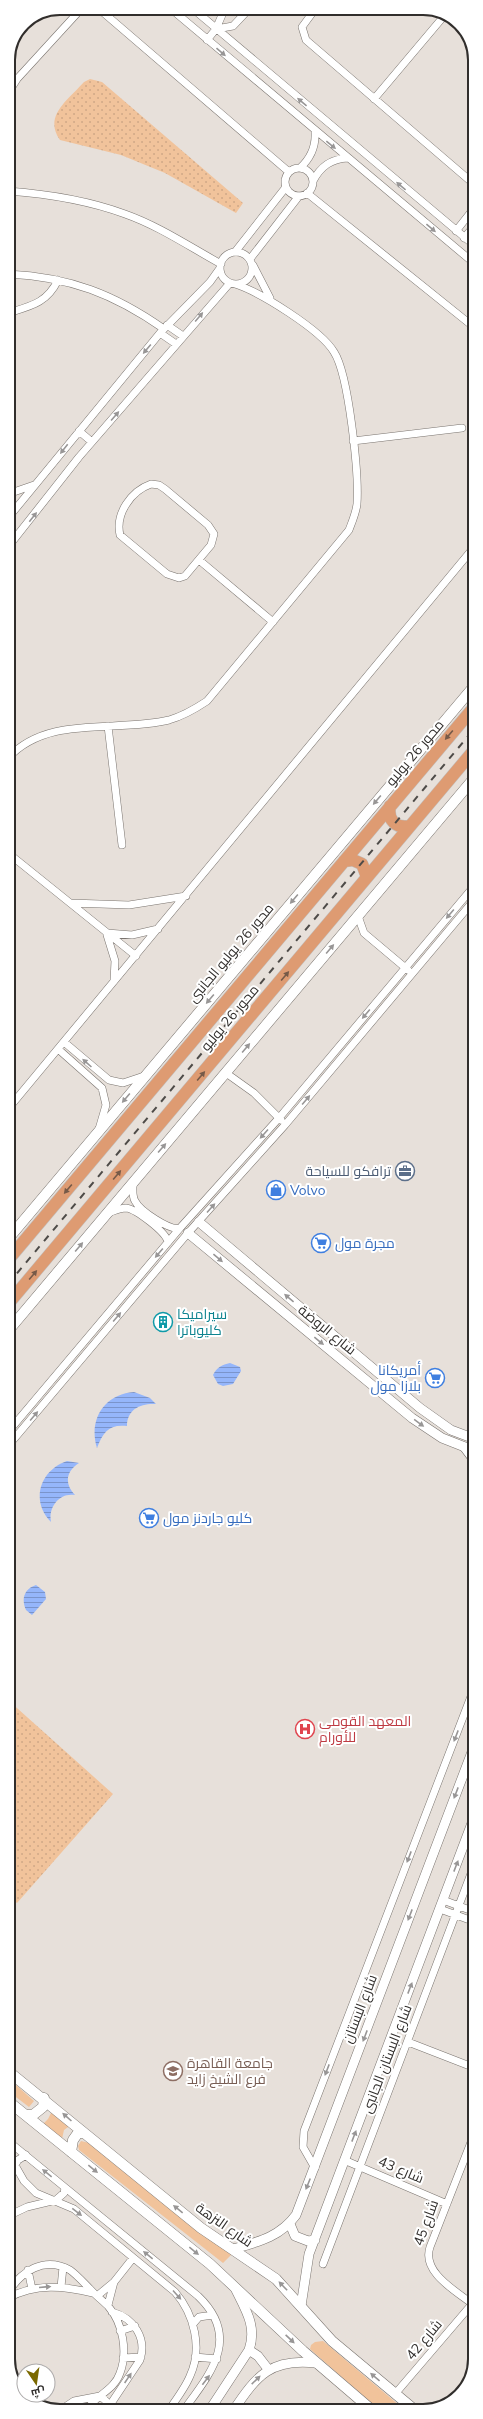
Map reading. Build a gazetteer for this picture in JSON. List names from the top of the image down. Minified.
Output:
{"streets":{"highway":["محور 26 يوليو"],"main road":["محور 26 يوليو الجانبى","شارع النزهة"],"street":["شارع الروضة","شارع البستان","شارع البستان الجانبى","شارع 43","شارع 45","شارع 42"]},"crossings":[["شارع البستان","شارع النزهة"],["شارع البستان الجانبى","شارع 43"],["شارع 43","شارع 45"],["شارع النزهة","شارع 42"]],"places":{"office":["ترافكو للسياحة"],"shop":["Volvo"],"supermarket":["مجرة مول","أمريكانا بلازا مول","كليو جاردنز مول"],"building":["سيراميكا كليوباترا"],"hospital":["المعهد القومى للأورام"],"school or university":["جامعة القاهرة فرع الشيخ زايد"]},"north":"bottom"}
